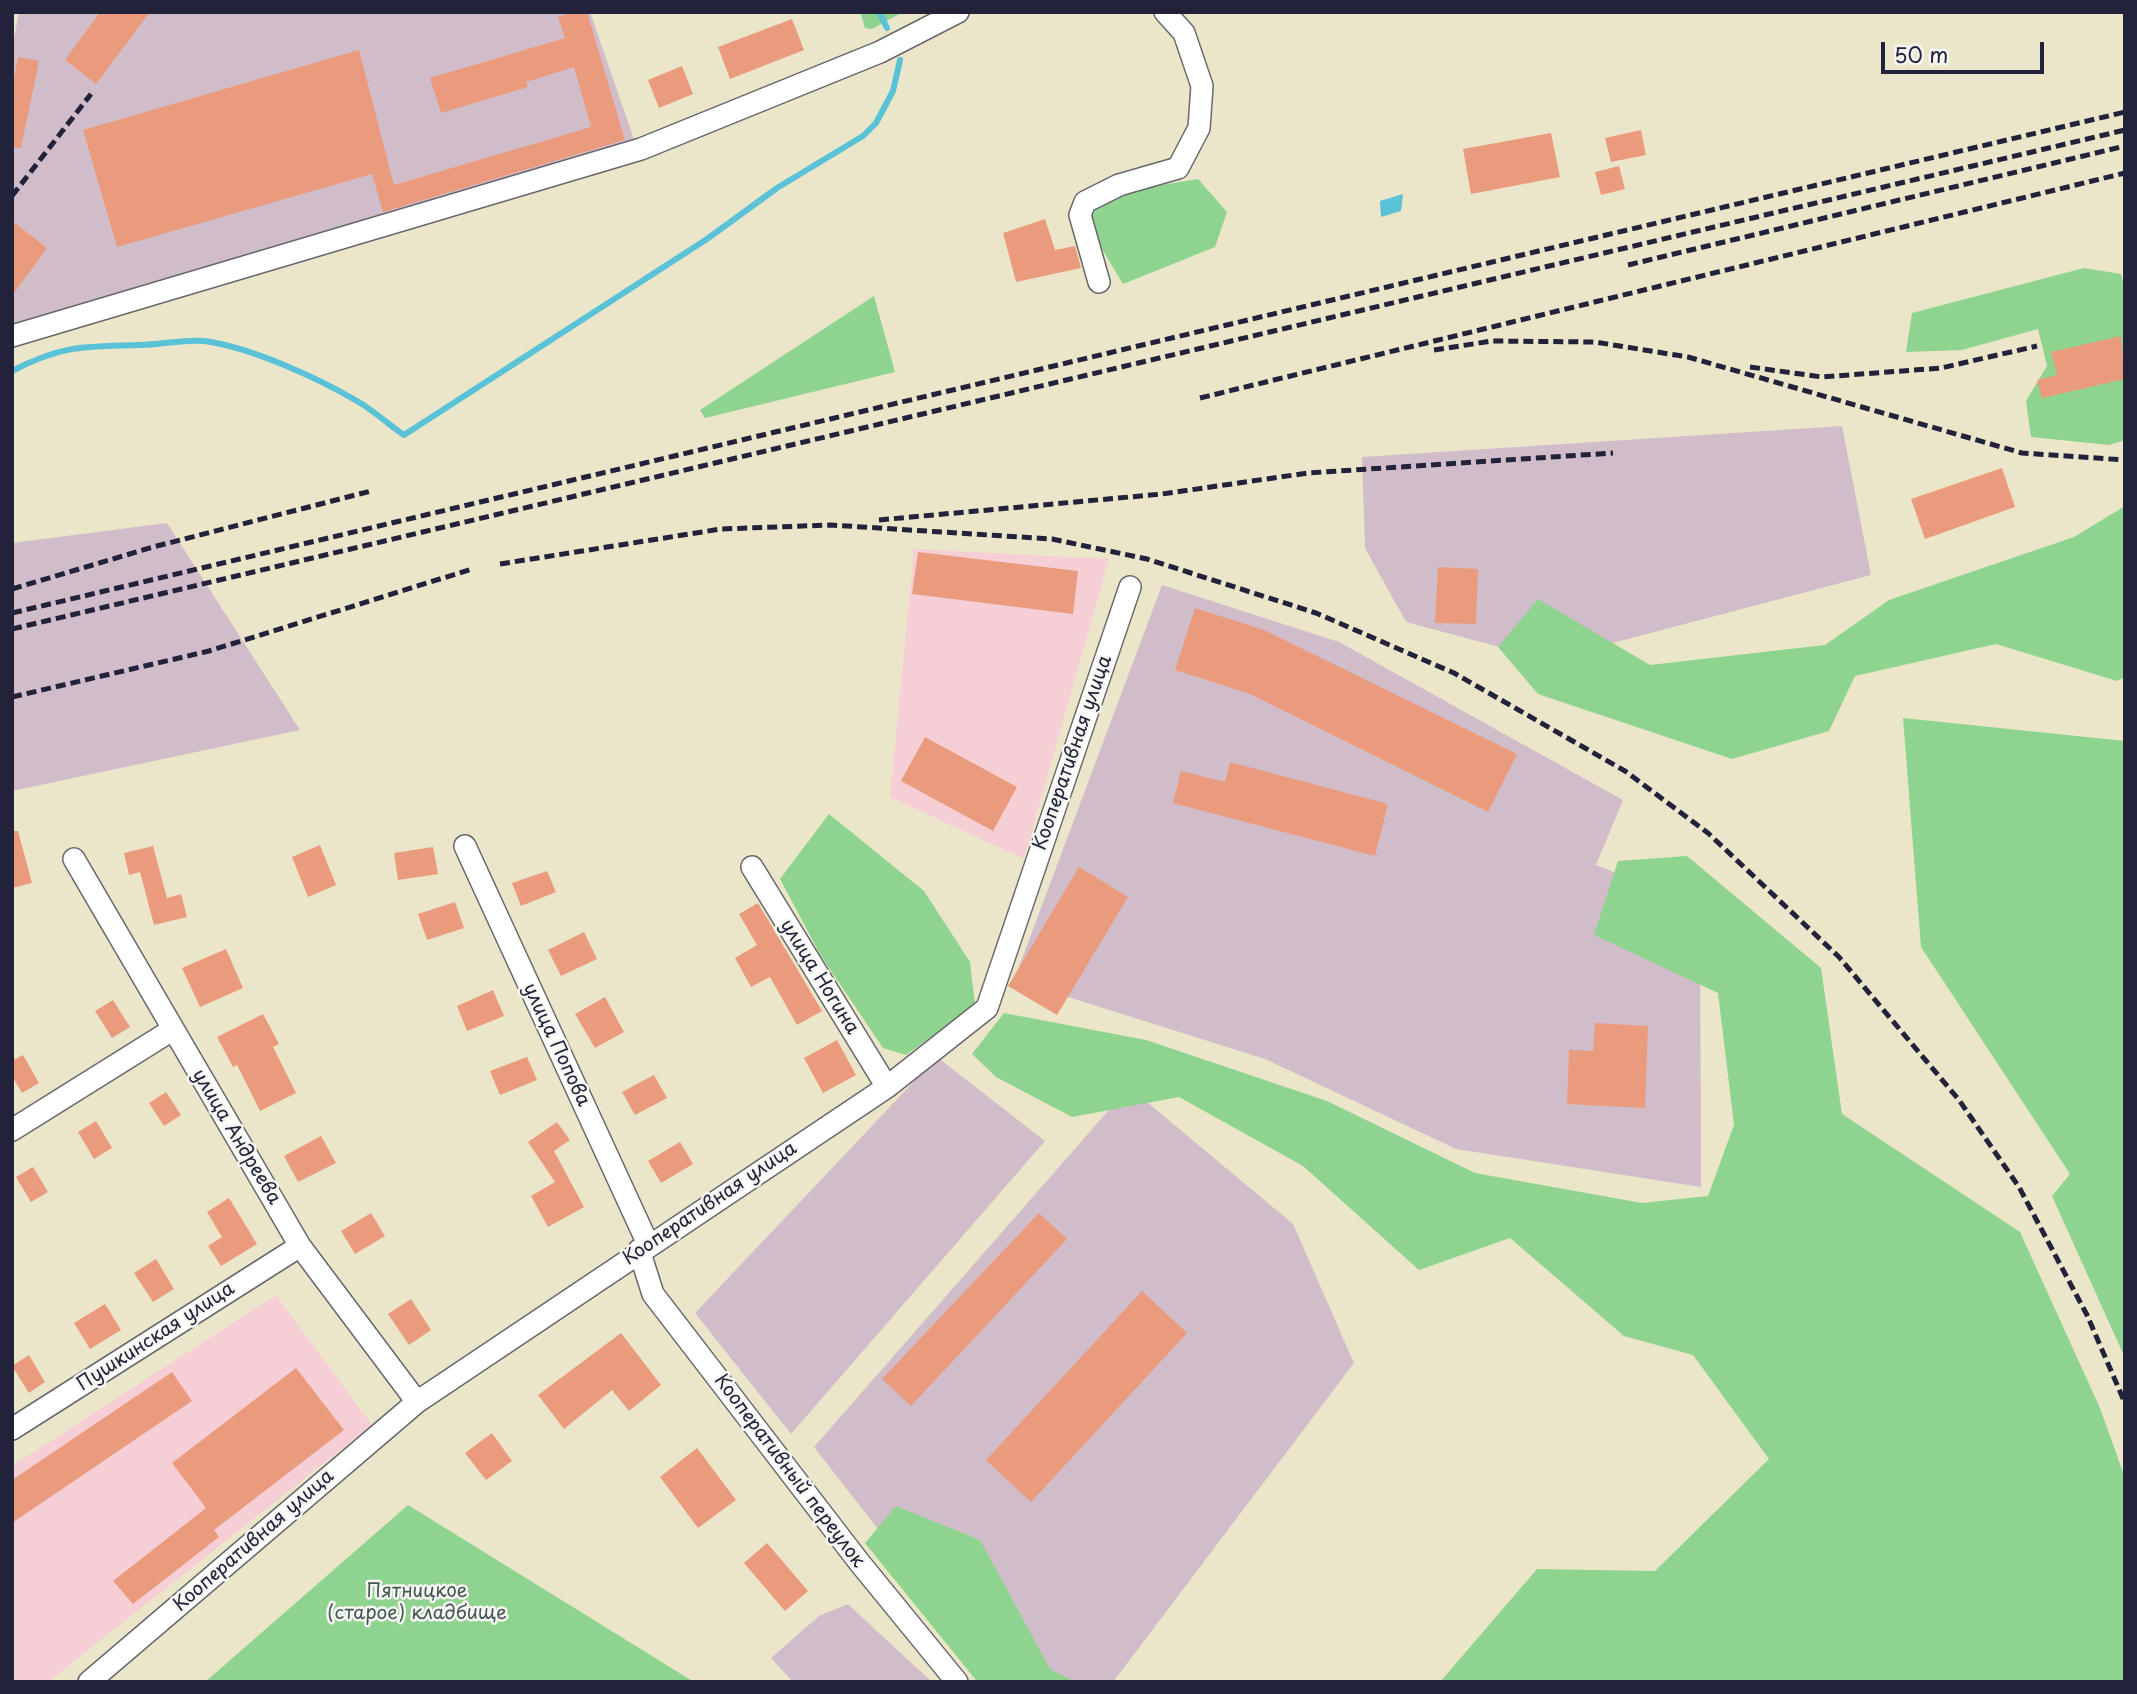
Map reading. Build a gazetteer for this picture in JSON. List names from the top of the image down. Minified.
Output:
{"streets":{"street":["Кооперативная улица","улица Ногина","улица Попова","улица Андреева","Пушкинская улица","Кооперативный переулок"]},"crossings":[["Кооперативная улица","улица Ногина"],["Кооперативная улица","улица Попова"],["Кооперативная улица","улица Андреева"],["Кооперативная улица","Кооперативный переулок"],["улица Попова","Кооперативный переулок"],["улица Андреева","Пушкинская улица"]],"parks":["Пятницкое (старое) кладбище"],"scale_bar":"50 m"}
